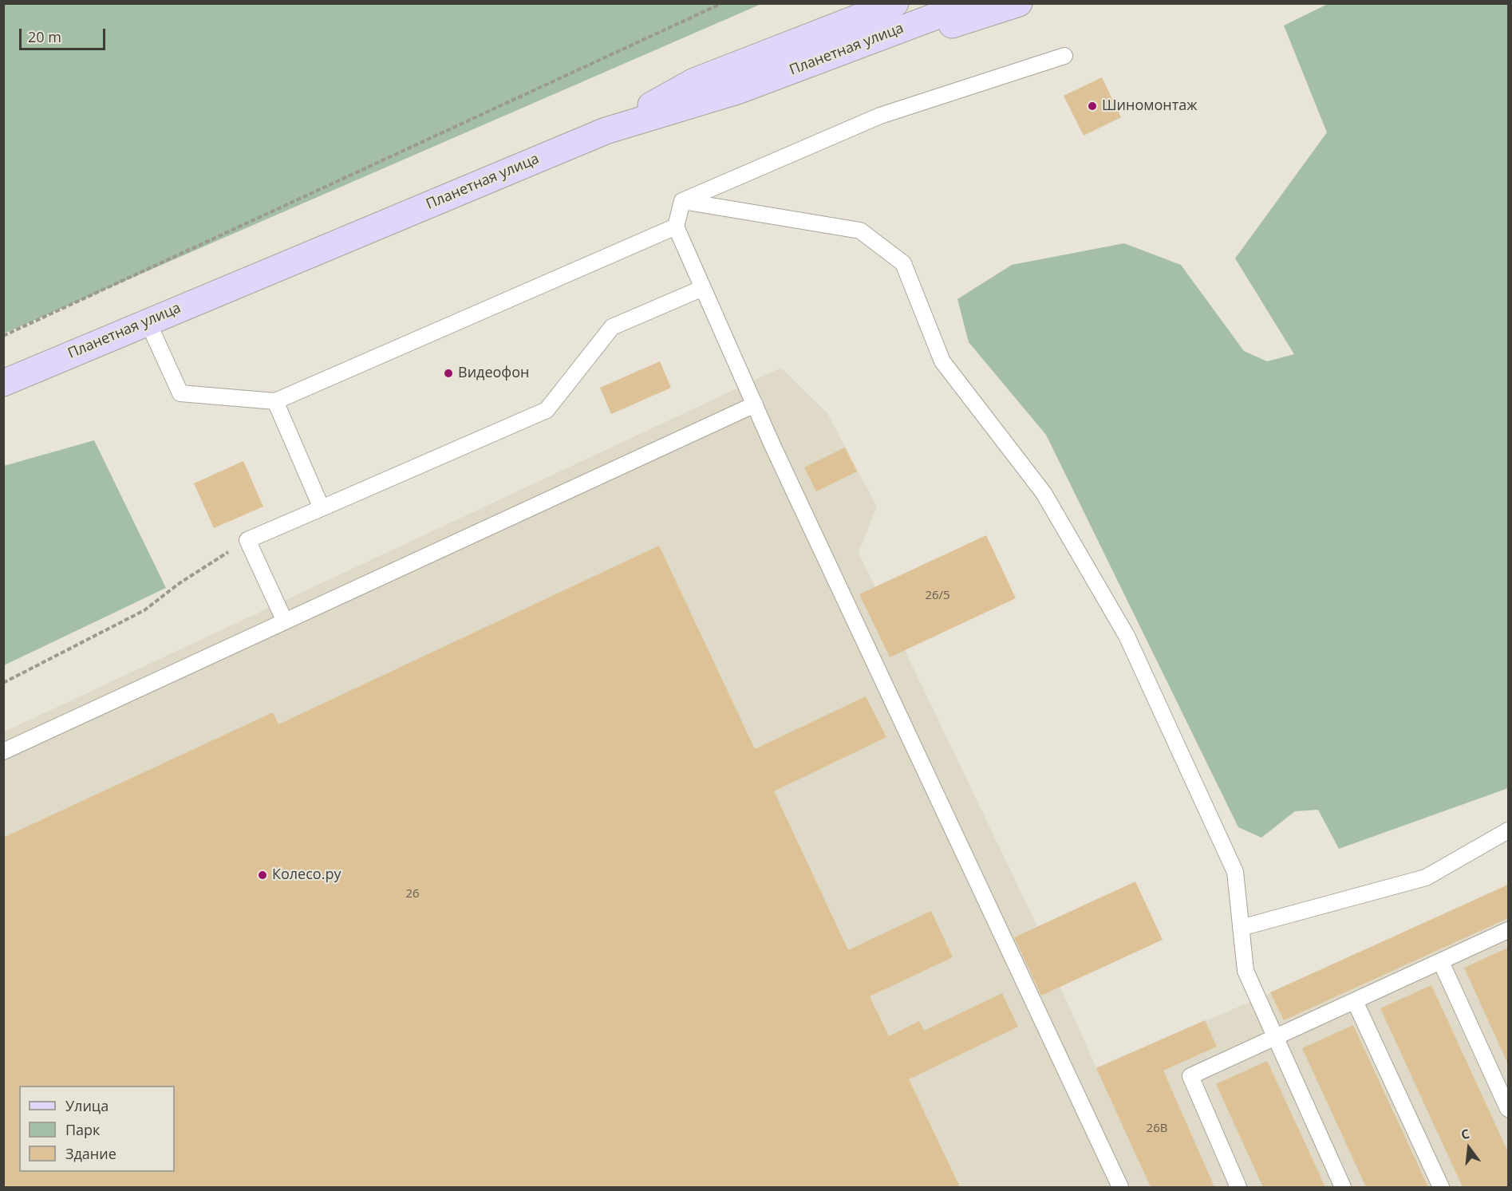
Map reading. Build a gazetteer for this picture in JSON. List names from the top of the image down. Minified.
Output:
{"streets":{"main road":["Планетная улица"]},"places":["Шиномонтаж","Видеофон","Колесо.ру"],"house_numbers":["26/5","26","26В"],"legend":["Улица","Парк","Здание"],"scale_bar":"20 m","north":"top"}
